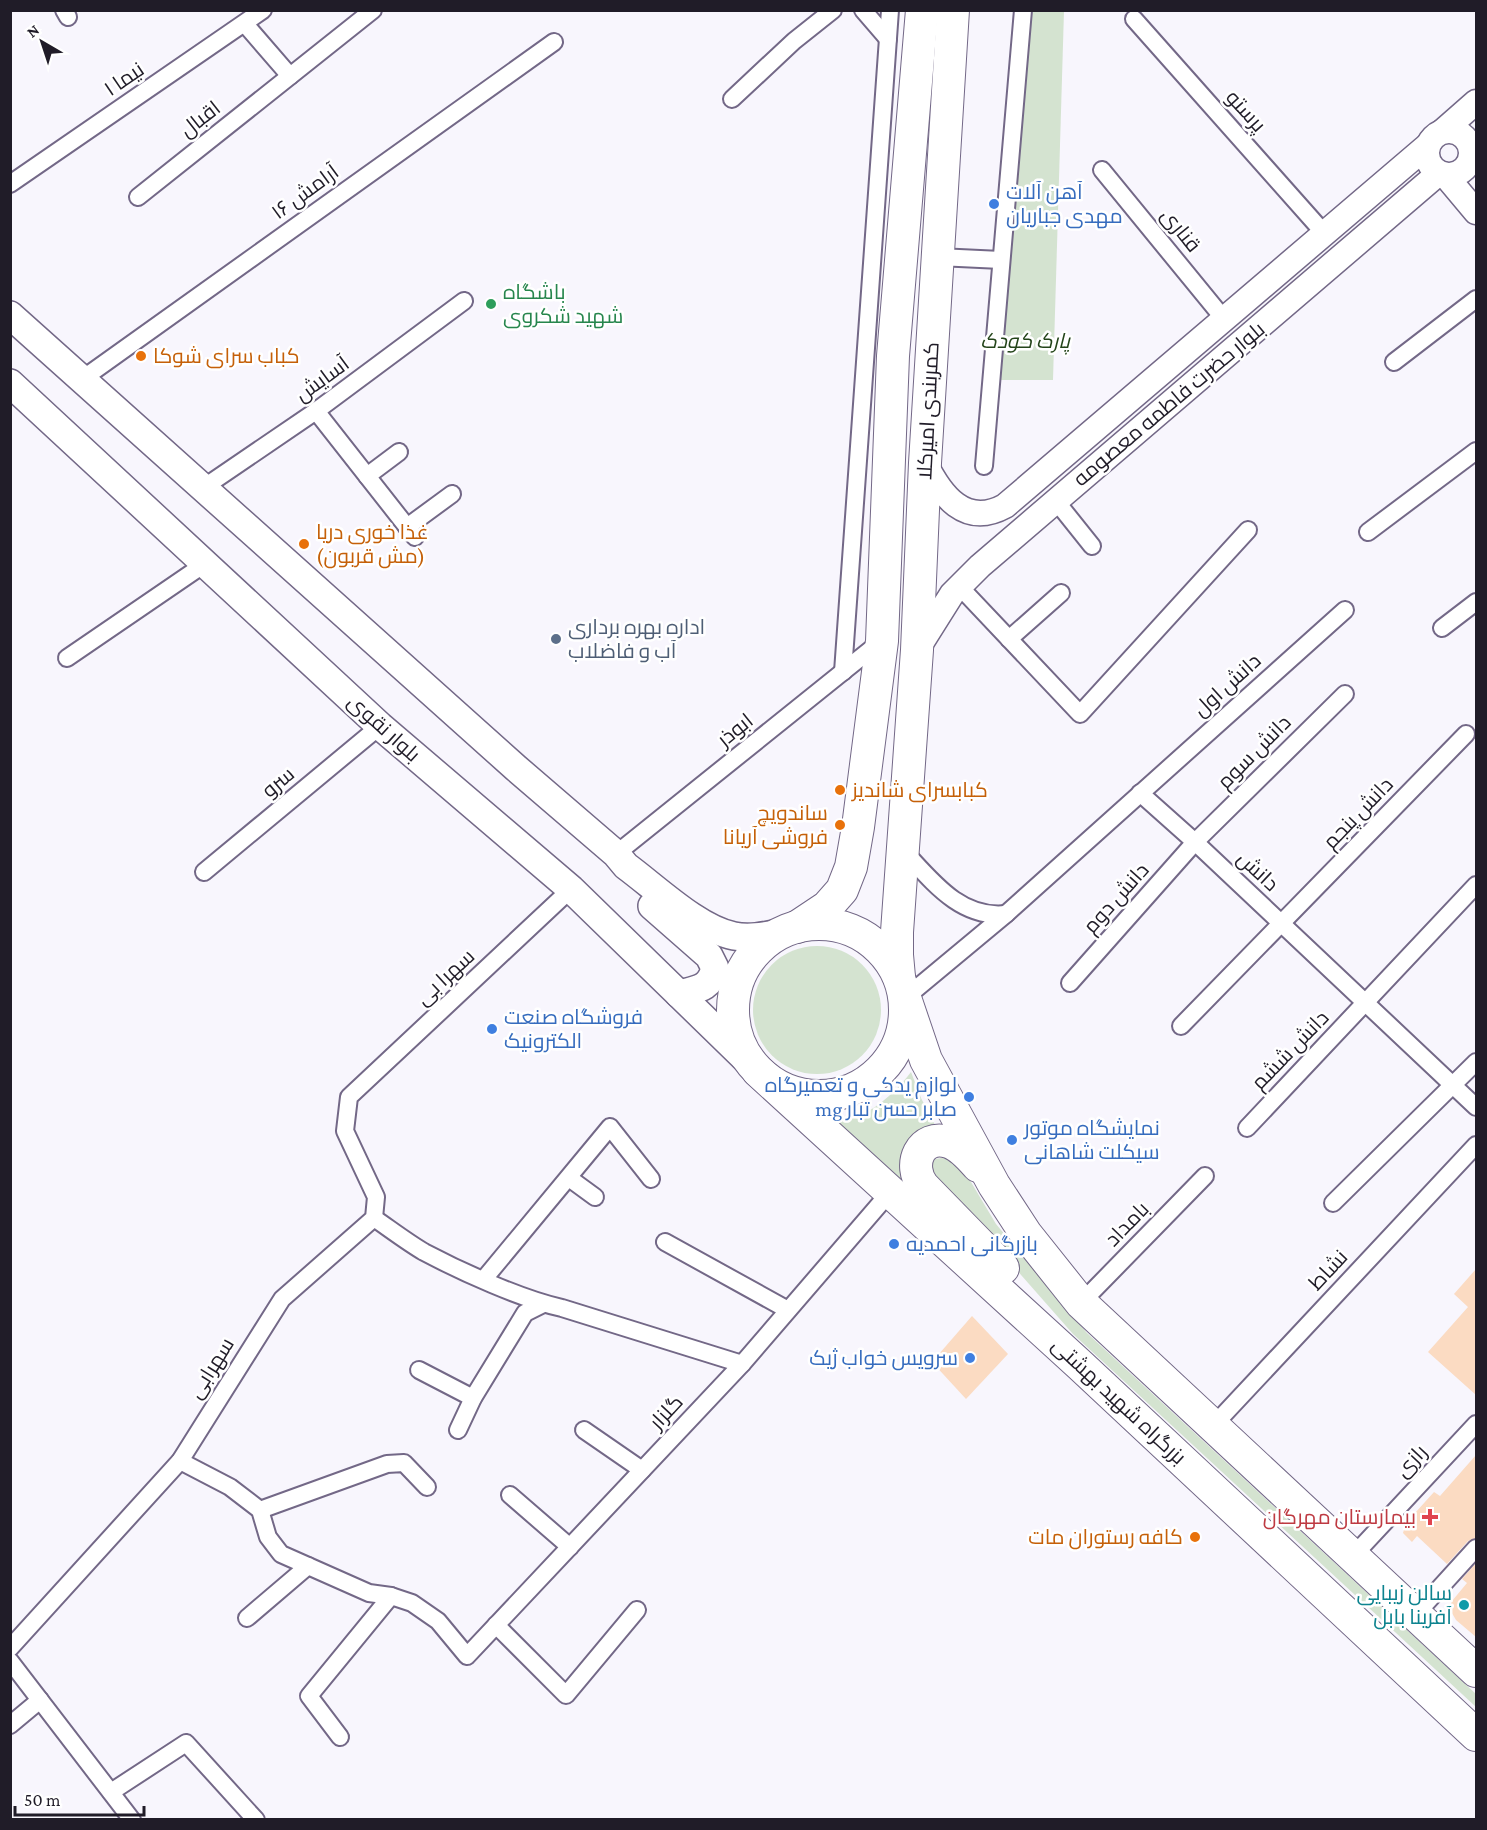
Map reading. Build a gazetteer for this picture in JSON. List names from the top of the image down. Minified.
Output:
{"streets":{"highway":["کمربندی امیرکلا","بزرگراه شهید بهشتی"],"main road":["بلوار حضرت فاطمه معصومه","بلوار نقوی"],"street":["نیما ۱","پرستو","اقبال","آرامش ۱۶","قناری","آسایش","دانش اول","ابوذر","دانش سوم","سرو","دانش پنجم","دانش","دانش دوم","سهرا بی","دانش ششم","بامداد","نشاط","سهرابی","گلزار","رازی"]},"crossings":[["پرستو","بلوار حضرت فاطمه معصومه"],["قناری","بلوار حضرت فاطمه معصومه"],["بلوار حضرت فاطمه معصومه","کمربندی امیرکلا"],["کمربندی امیرکلا","بلوار نقوی"],["کمربندی امیرکلا","ابوذر"],["کمربندی امیرکلا","بزرگراه شهید بهشتی"],["دانش اول","دانش"],["بلوار نقوی","سرو"],["بلوار نقوی","سهرا بی"],["بلوار نقوی","بزرگراه شهید بهشتی"],["دانش سوم","دانش"],["دانش سوم","دانش دوم"],["دانش پنجم","دانش"],["دانش","دانش دوم"],["دانش","دانش ششم"],["سهرا بی","سهرابی"],["بزرگراه شهید بهشتی","گلزار"]],"parks":["پارک کودک"],"places":{"other":["آهن آلات مهدی جباریان","باشگاه شهید شکروی","کباب سرای شوکا","غذا خوری دریا (مش قربون)","اداره بهره برداری آب و فاضلاب","کبابسرای شاندیز","ساندویچ فروشی آریانا","فروشگاه صنعت الکترونیک","لوازم یدکی و تعمیرگاه mg صابر حسن تبار","نمایشگاه موتور سیکلت شاهانی","بازرگانی احمدیه","سرویس خواب ژیک","کافه رستوران مات","سالن زیبایی آفرینا بابل"],"health":["بیمارستان مهرگان"]},"scale_bar":"50 m","north":"top left"}
